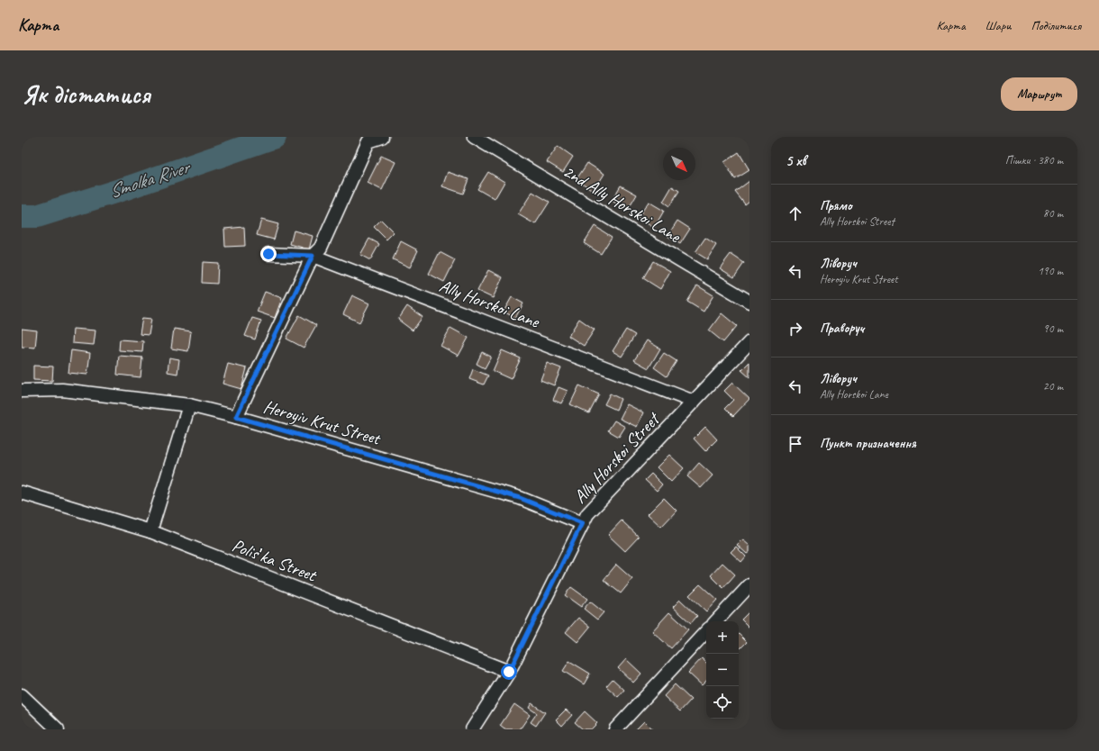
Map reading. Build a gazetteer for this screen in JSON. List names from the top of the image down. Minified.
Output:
{"streets":{"street":["2nd Ally Horskoi Lane","Ally Horskoi Lane","Heroyiv Krut Street","Ally Horskoi Street","Polisʹka Street"]},"crossings":[["Ally Horskoi Lane","Ally Horskoi Street"],["Heroyiv Krut Street","Ally Horskoi Street"],["Ally Horskoi Street","Polisʹka Street"]],"water":["Smolka River"],"north":"bottom right","page":{"header":"Карта","nav":["Карта","Шари","Поділитися"],"buttons":"Маршрут","title":"Як дістатися","heading":["5 хв","Пішки · 380 m"],"list":[["Прямо","Ally Horskoi Street","80 m"],["Ліворуч","Heroyiv Krut Street","190 m"],["Праворуч","90 m"],["Ліворуч","Ally Horskoi Lane","20 m"],"Пункт призначення"],"map_buttons":["+","−"]}}
